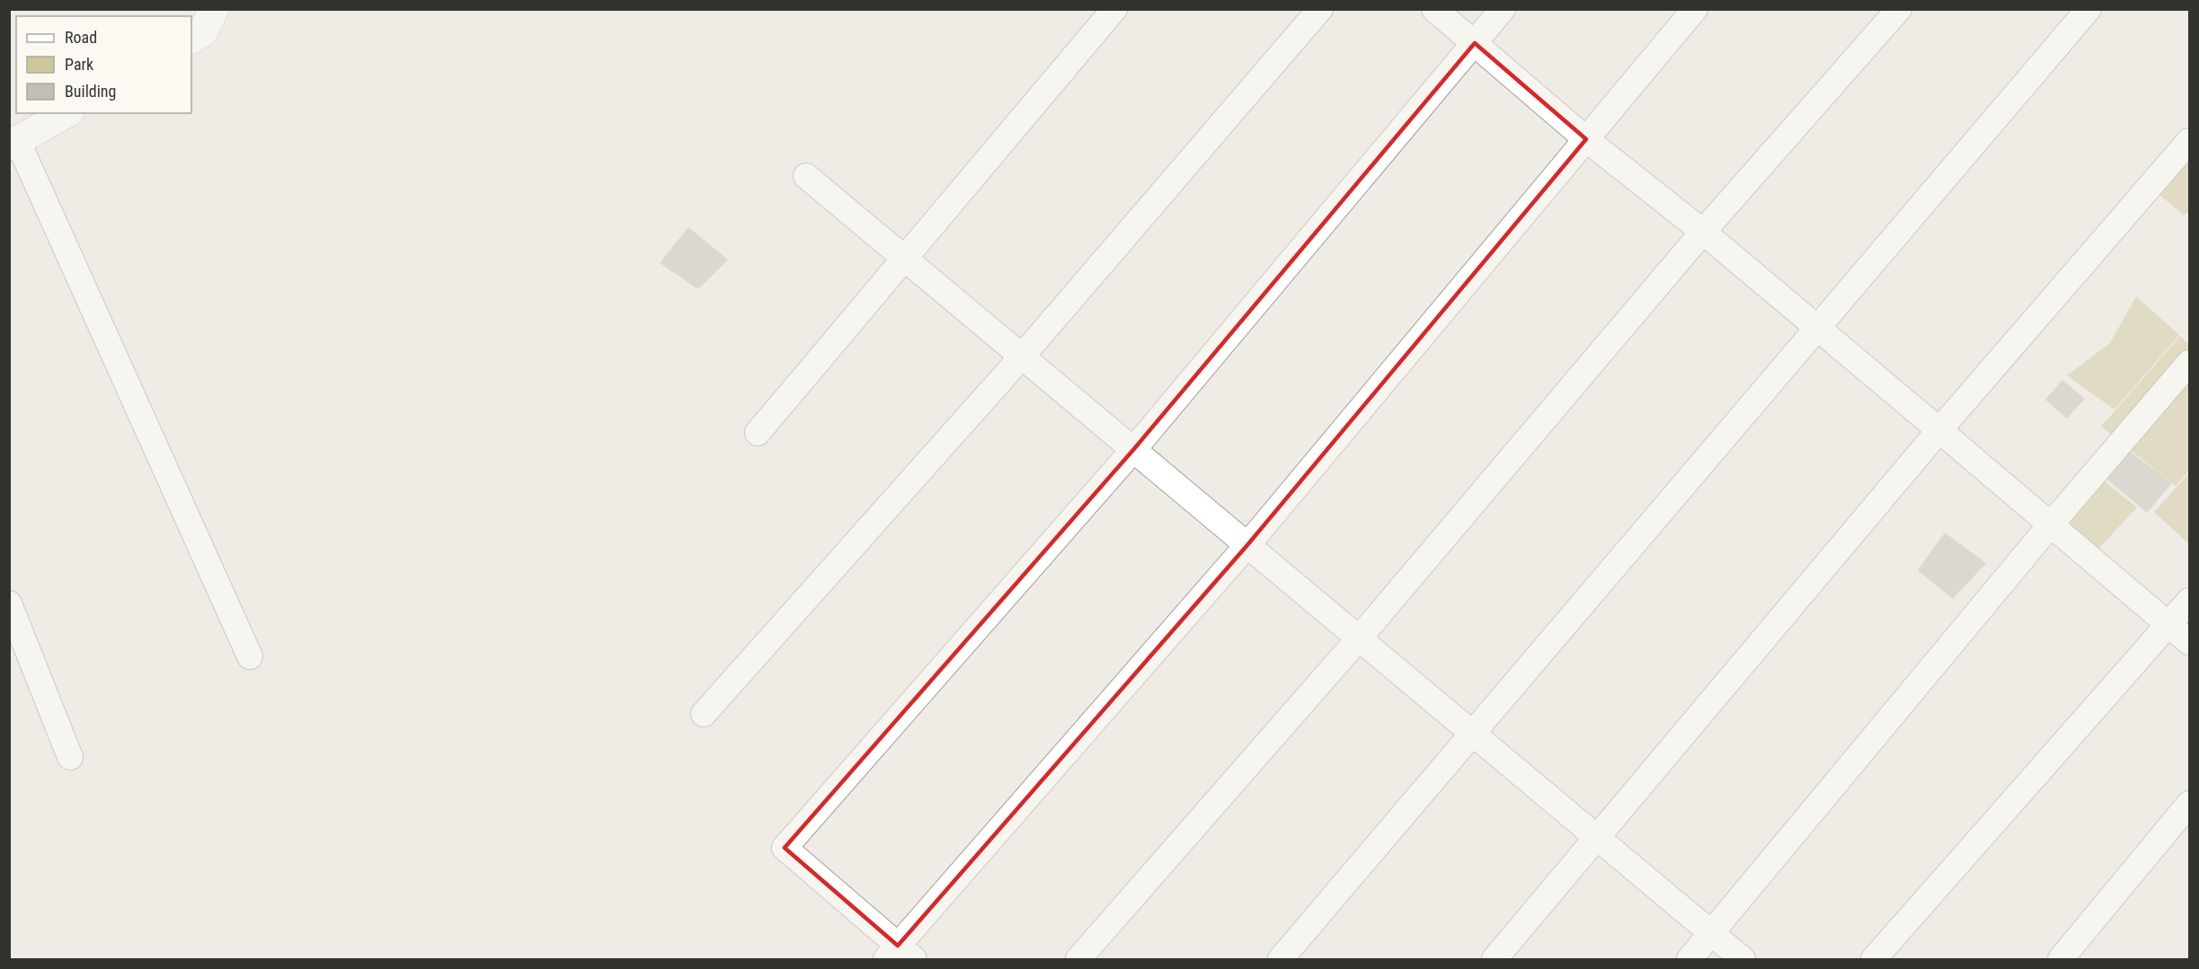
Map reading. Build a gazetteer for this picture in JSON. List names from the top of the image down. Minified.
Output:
{"legend":["Road","Park","Building"]}
